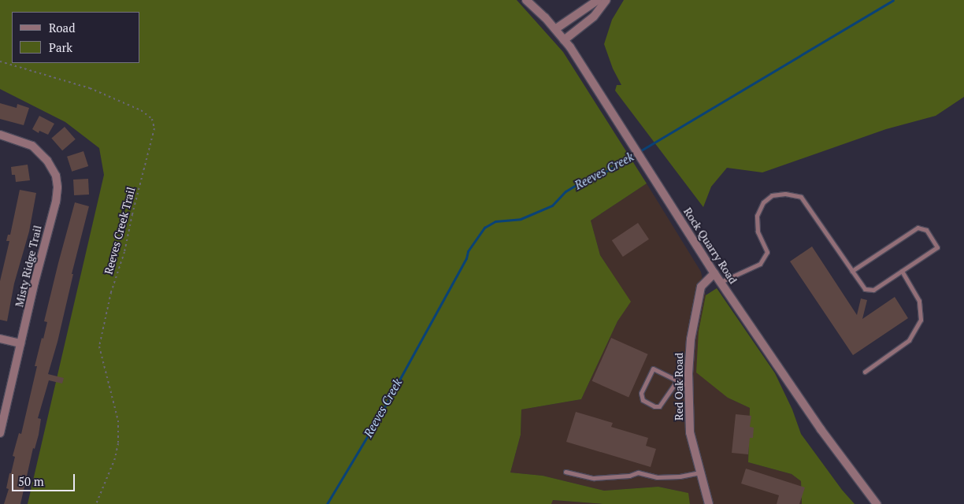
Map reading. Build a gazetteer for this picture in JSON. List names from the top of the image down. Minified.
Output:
{"streets":{"street":["Rock Quarry Road","Misty Ridge Trail","Red Oak Road"],"path":["Reeves Creek Trail"]},"crossings":[["Rock Quarry Road","Red Oak Road"]],"water":["Reeves Creek"],"legend":["Road","Park"],"scale_bar":"50 m"}
